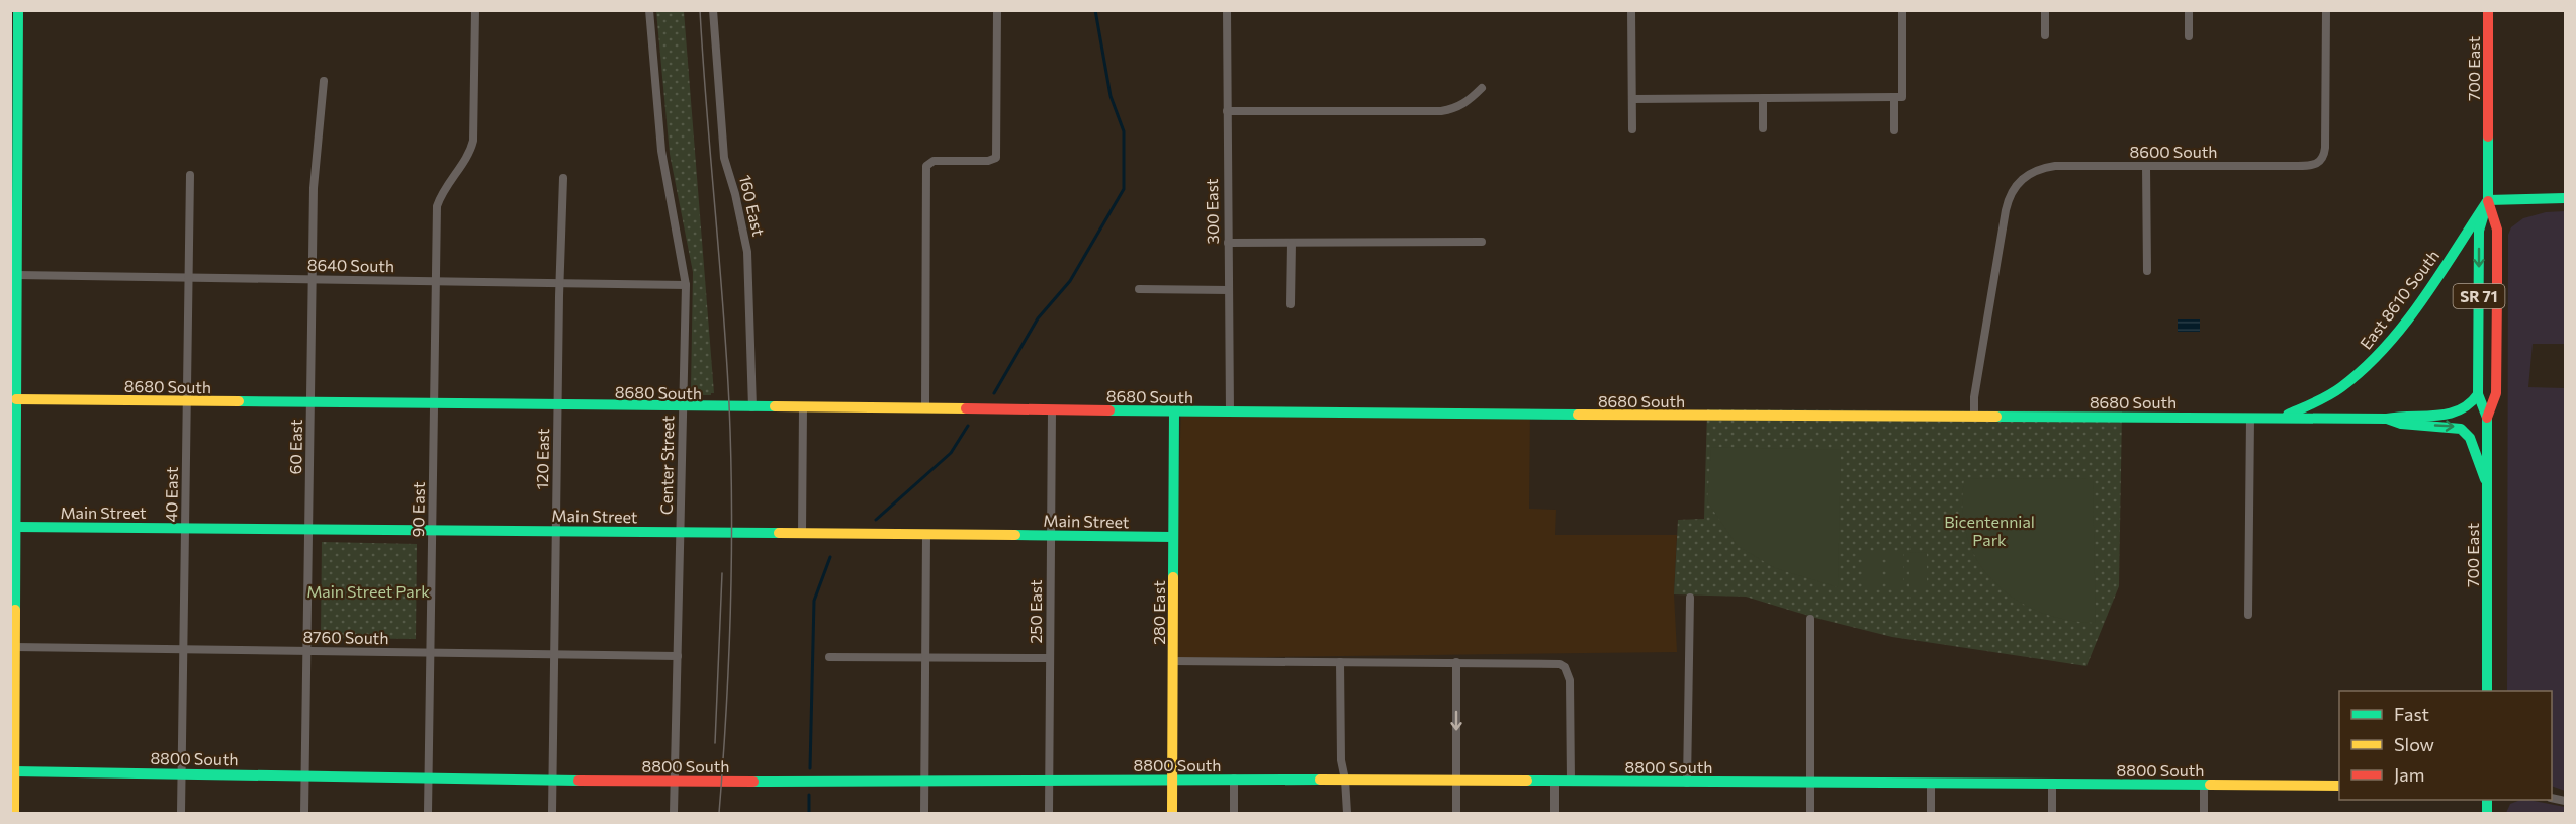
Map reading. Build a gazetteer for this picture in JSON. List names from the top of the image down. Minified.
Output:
{"streets":{"street":["700 East","8600 South","160 East","300 East","8640 South","SR 71","East 8610 South","8680 South","60 East","120 East","Center Street","40 East","90 East","Main Street","250 East","280 East","8760 South","8800 South"]},"crossings":[["700 East","East 8610 South"],["8600 South","8680 South"],["160 East","8680 South"],["300 East","8680 South"],["8640 South","60 East"],["8640 South","120 East"],["8640 South","Center Street"],["8640 South","40 East"],["8640 South","90 East"],["East 8610 South","8680 South"],["8680 South","60 East"],["8680 South","120 East"],["8680 South","Center Street"],["8680 South","40 East"],["8680 South","90 East"],["8680 South","250 East"],["8680 South","280 East"],["60 East","Main Street"],["60 East","8760 South"],["60 East","8800 South"],["120 East","Main Street"],["120 East","8760 South"],["120 East","8800 South"],["Center Street","Main Street"],["Center Street","8760 South"],["Center Street","8800 South"],["40 East","Main Street"],["40 East","8760 South"],["40 East","8800 South"],["90 East","Main Street"],["90 East","8760 South"],["90 East","8800 South"],["Main Street","250 East"],["Main Street","280 East"],["250 East","8800 South"],["280 East","8800 South"]],"parks":["Bicentennial Park","Main Street Park"],"legend":["Fast","Slow","Jam"]}
